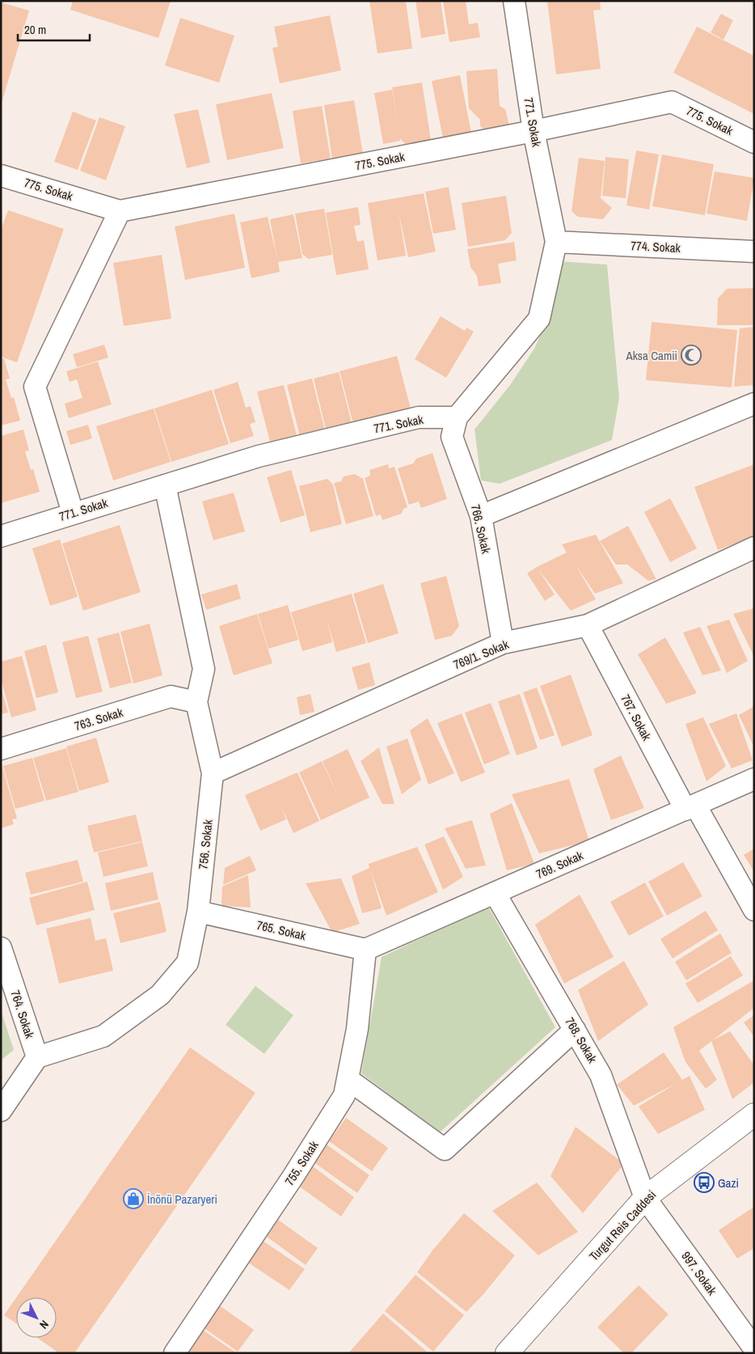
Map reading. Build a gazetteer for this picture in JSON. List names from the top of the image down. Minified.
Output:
{"streets":{"main road":["Turgut Reis Caddesi"],"street":["775. Sokak","771. Sokak","774. Sokak","766. Sokak","769/1. Sokak","767. Sokak","763. Sokak","756. Sokak","769. Sokak","765. Sokak","764. Sokak","768. Sokak","755. Sokak","997. Sokak"]},"crossings":[["775. Sokak","771. Sokak"],["771. Sokak","774. Sokak"],["771. Sokak","766. Sokak"],["771. Sokak","756. Sokak"],["766. Sokak","769/1. Sokak"],["769/1. Sokak","767. Sokak"],["769/1. Sokak","756. Sokak"],["767. Sokak","769. Sokak"],["763. Sokak","756. Sokak"],["756. Sokak","765. Sokak"],["756. Sokak","764. Sokak"],["769. Sokak","765. Sokak"],["769. Sokak","768. Sokak"],["769. Sokak","755. Sokak"],["765. Sokak","755. Sokak"],["768. Sokak","Turgut Reis Caddesi"],["768. Sokak","997. Sokak"],["Turgut Reis Caddesi","997. Sokak"]],"places":{"mosque":["Aksa Camii"],"bus stop":["Gazi"],"shop":["İnönü Pazaryeri"]},"scale_bar":"20 m","north":"bottom right"}
